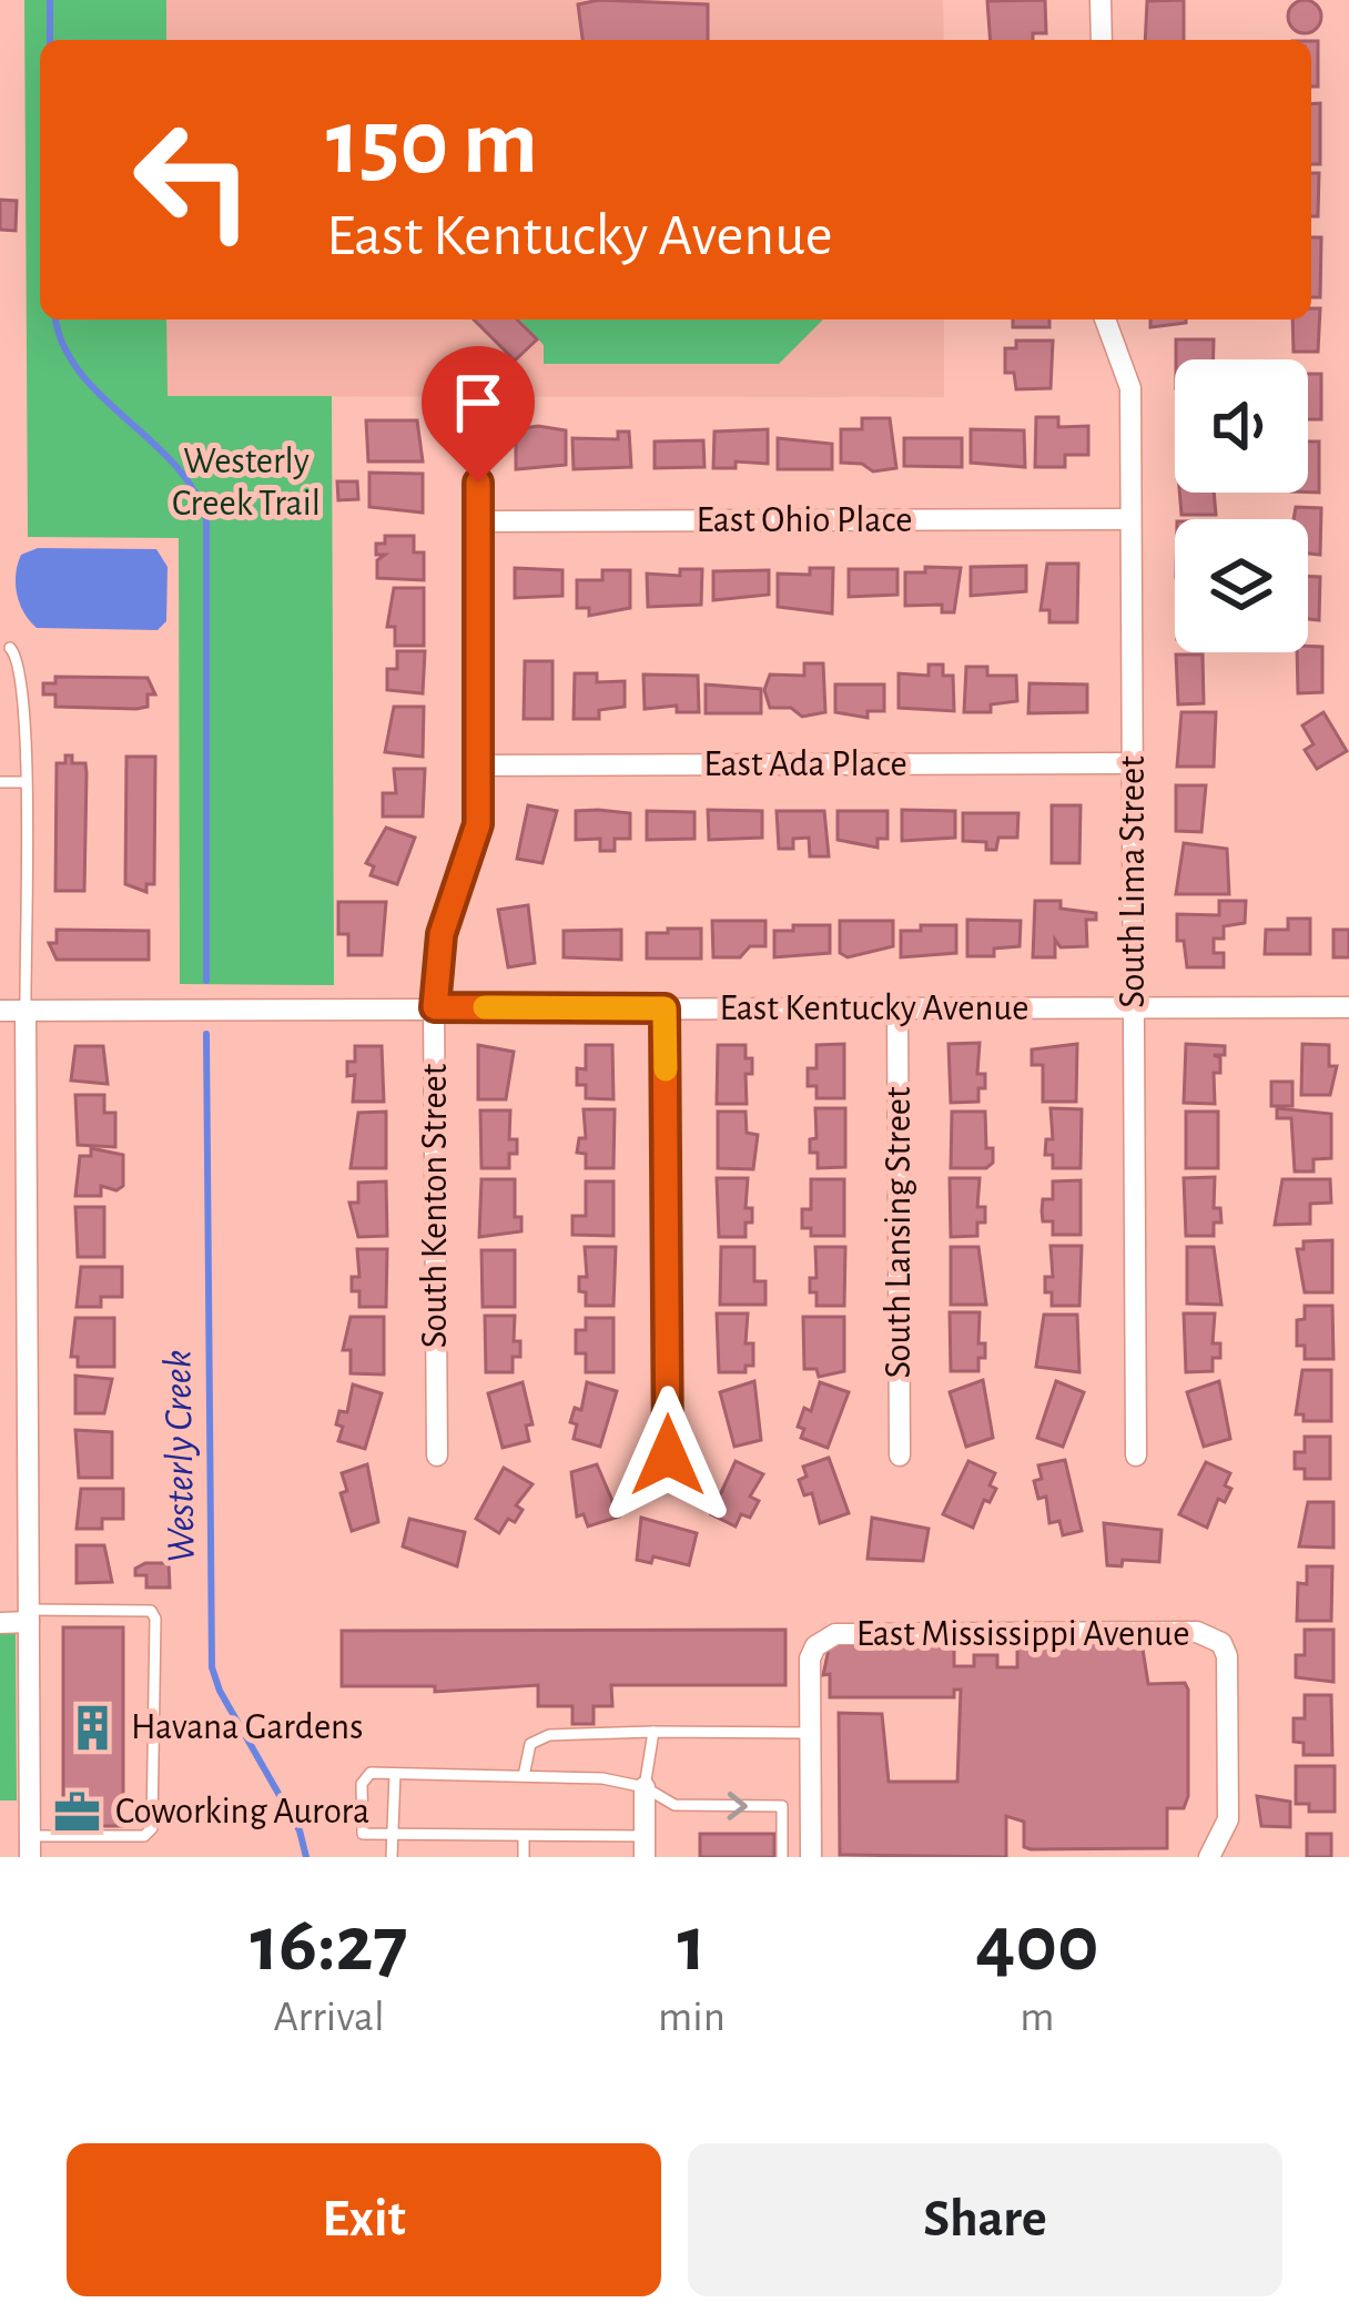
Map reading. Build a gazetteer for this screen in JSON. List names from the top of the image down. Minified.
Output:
{"streets":{"street":["East Ohio Place","East Ada Place","South Lima Street","East Kentucky Avenue","South Kenton Street","South Lansing Street","East Mississippi Avenue"]},"crossings":[["East Ohio Place","South Lima Street"],["East Ohio Place","South Kenton Street"],["East Ada Place","South Lima Street"],["East Ada Place","South Kenton Street"],["South Lima Street","East Kentucky Avenue"],["East Kentucky Avenue","South Kenton Street"],["East Kentucky Avenue","South Lansing Street"]],"water":["Westerly Creek"],"parks":["Westerly Creek Trail"],"places":{"building":["Havana Gardens"],"office":["Coworking Aurora"]},"page":{"turn":["150 m","East Kentucky Avenue"],"eta":["16:27","Arrival","1","min","400","m"],"buttons":["Exit","Share"]}}
